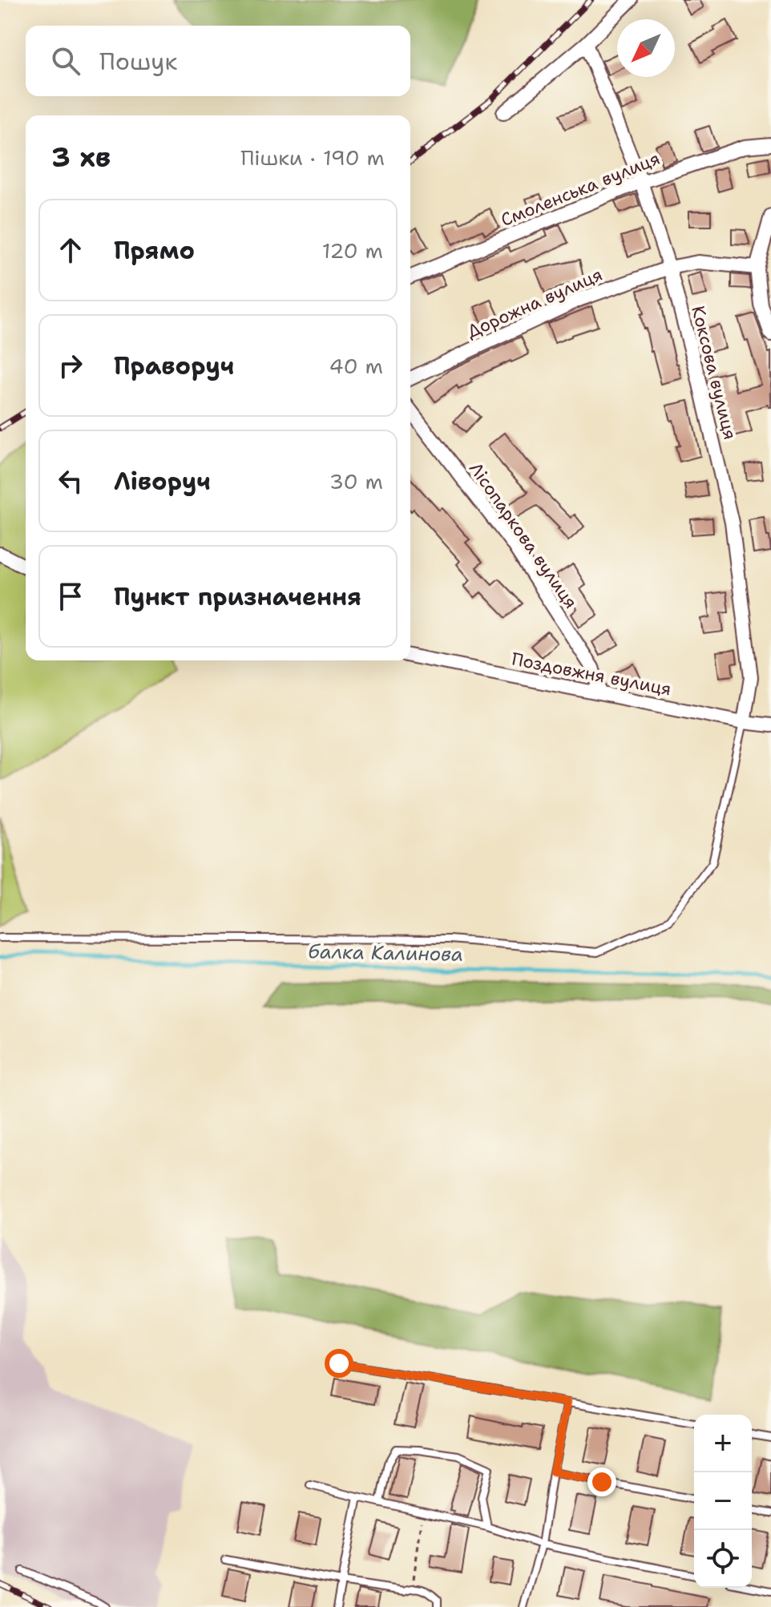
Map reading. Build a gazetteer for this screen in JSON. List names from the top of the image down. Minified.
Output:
{"streets":{"street":["Смоленська вулиця","Дорожна вулиця","Коксова вулиця","Лісопаркова вулиця","Поздовжня вулиця"]},"crossings":[["Смоленська вулиця","Коксова вулиця"],["Дорожна вулиця","Коксова вулиця"],["Коксова вулиця","Поздовжня вулиця"],["Лісопаркова вулиця","Поздовжня вулиця"]],"water":["балка Калинова"],"north":"bottom left","page":{"search":"Пошук","heading":["3 хв","Пішки · 190 m"],"list":[["Прямо","120 m"],["Праворуч","40 m"],["Ліворуч","30 m"],"Пункт призначення"],"map_buttons":["+","−"]}}
